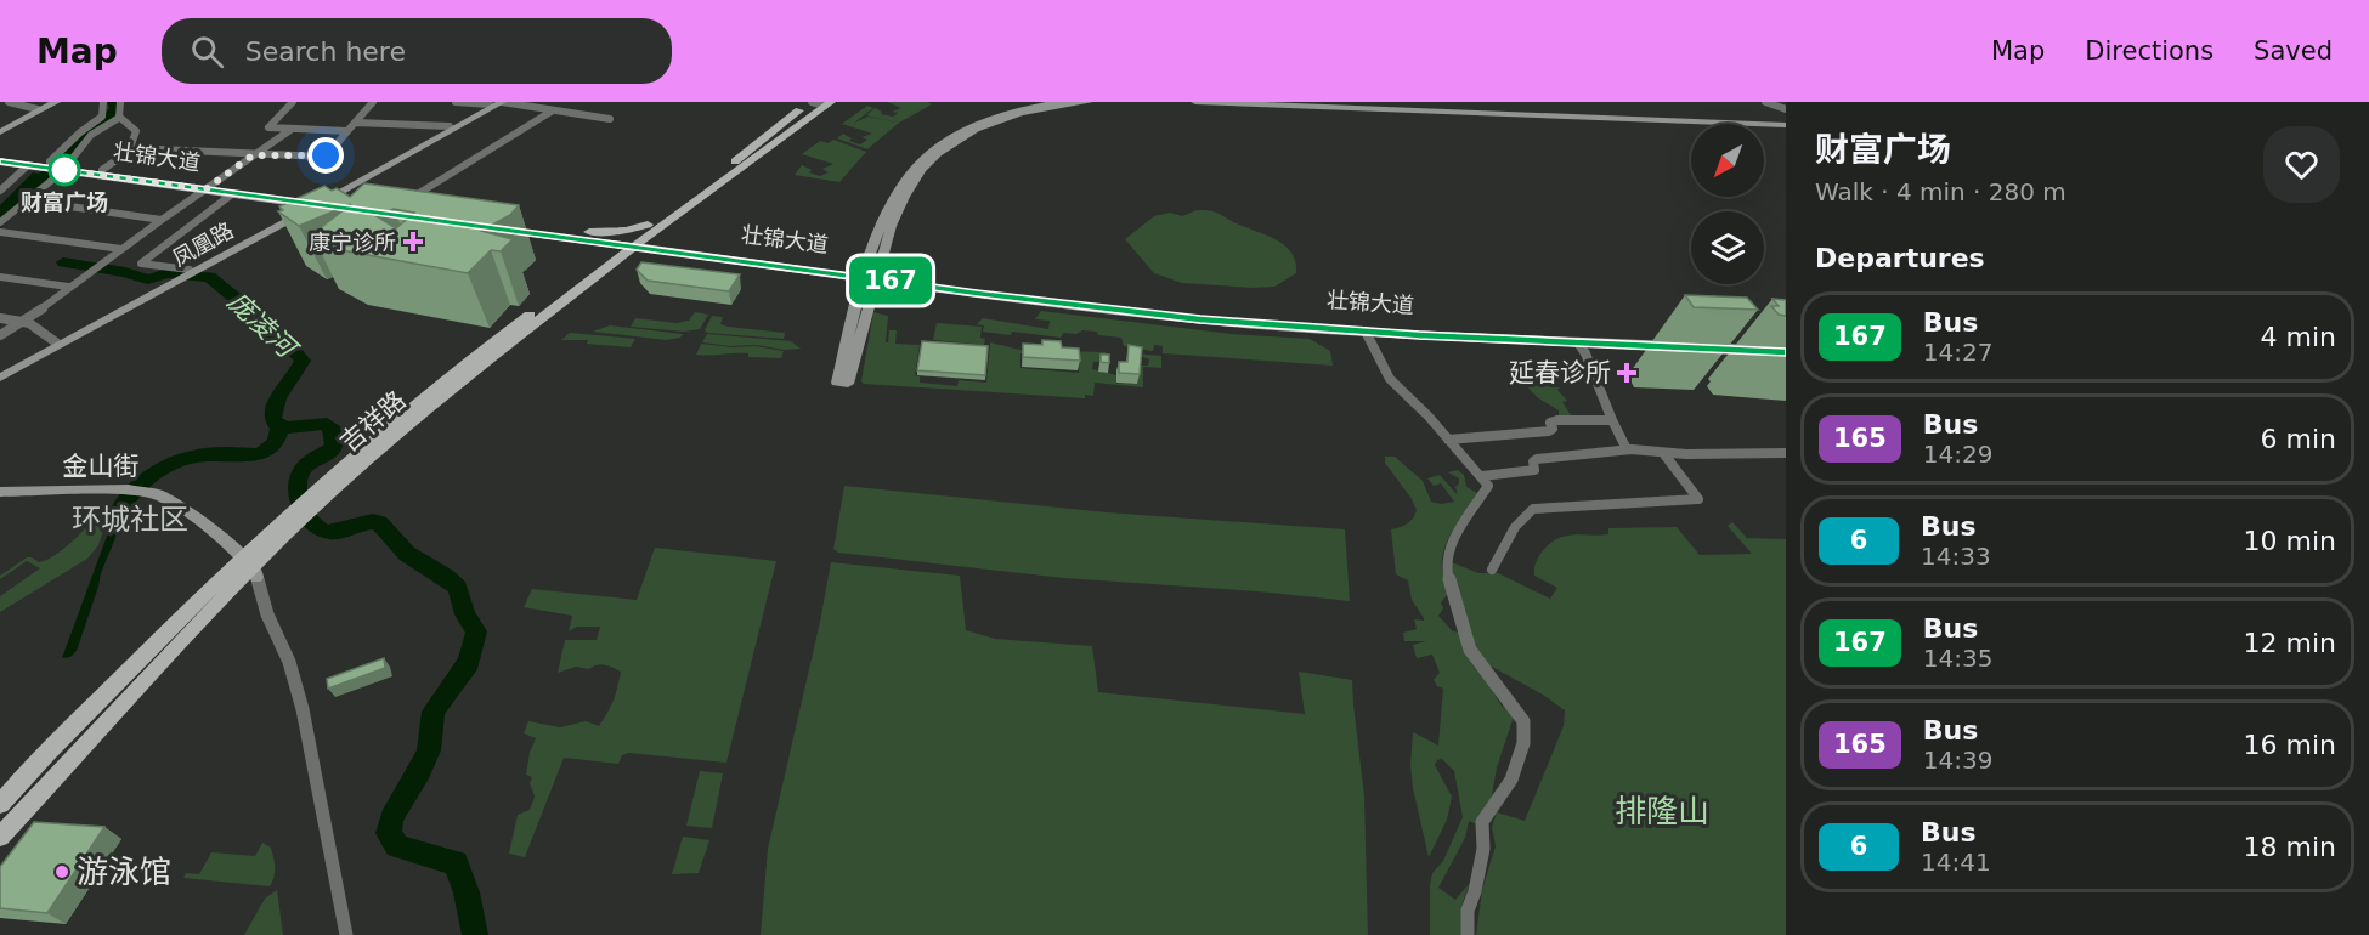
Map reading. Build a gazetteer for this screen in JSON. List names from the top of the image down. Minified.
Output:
{"streets":{"main road":["壮锦大道","凤凰路","吉祥路","金山街"]},"crossings":[["壮锦大道","凤凰路"],["壮锦大道","吉祥路"],["吉祥路","金山街"]],"districts":["环城社区"],"water":["庞凌河"],"parks":["排隆山"],"places":{"other":["财富广场","游泳馆"],"health":["康宁诊所","延春诊所"]},"lines":["bus line 167"],"north":"bottom left","page":{"header":"Map","search":"Search here","nav":["Map","Directions","Saved"],"on_map":"167","heading":[["财富广场","Walk · 4 min · 280 m"],"Departures"],"list":[{"mark":"167","name":"Bus","note":"14:27","value":"4 min"},{"mark":"165","name":"Bus","note":"14:29","value":"6 min"},{"mark":"6","name":"Bus","note":"14:33","value":"10 min"},{"mark":"167","name":"Bus","note":"14:35","value":"12 min"},{"mark":"165","name":"Bus","note":"14:39","value":"16 min"},{"mark":"6","name":"Bus","note":"14:41","value":"18 min"}]}}
